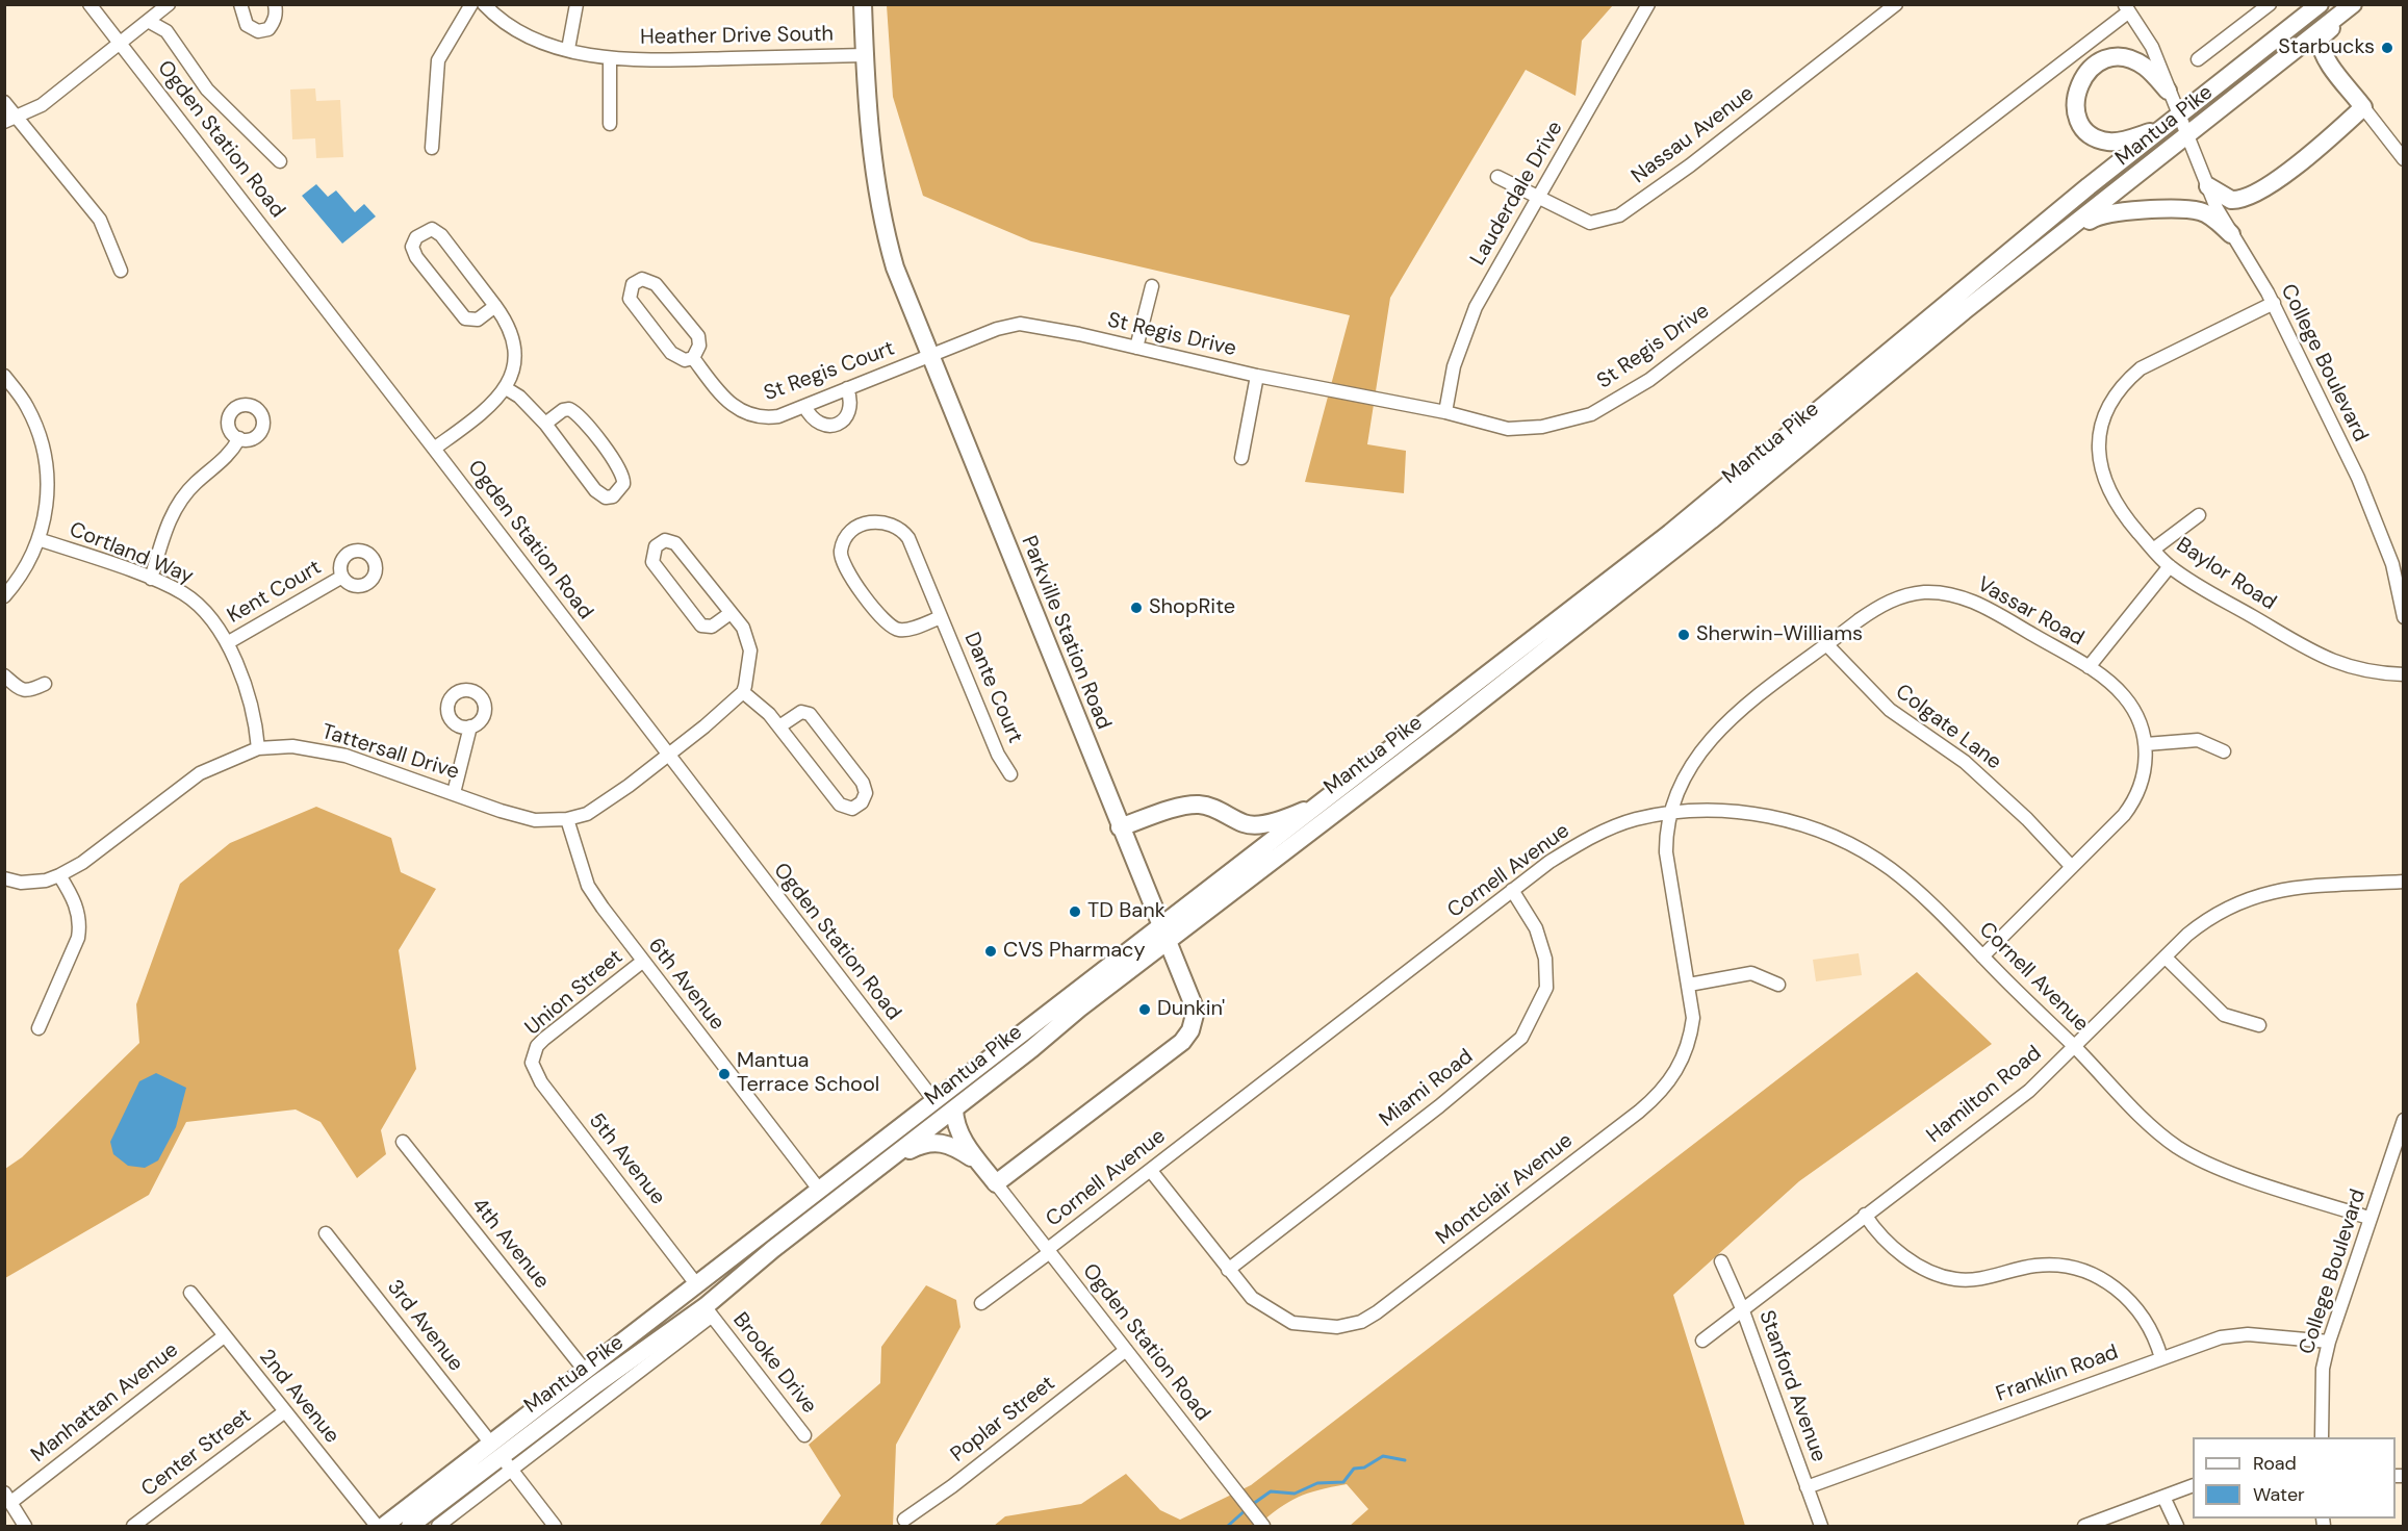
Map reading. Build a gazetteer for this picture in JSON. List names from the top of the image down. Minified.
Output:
{"streets":{"main road":["Mantua Pike","Parkville Station Road"],"street":["Heather Drive South","Nassau Avenue","Ogden Station Road","Lauderdale Drive","St Regis Drive","College Boulevard","St Regis Court","Cortland Way","Baylor Road","Kent Court","Vassar Road","Dante Court","Colgate Lane","Tattersall Drive","Cornell Avenue","6th Avenue","Union Street","Miami Road","Hamilton Road","5th Avenue","Montclair Avenue","4th Avenue","3rd Avenue","Brooke Drive","Franklin Road","Stanford Avenue","2nd Avenue","Manhattan Avenue","Poplar Street","Center Street"]},"crossings":[["Heather Drive South","Parkville Station Road"],["Mantua Pike","Ogden Station Road"],["Mantua Pike","Parkville Station Road"],["Mantua Pike","6th Avenue"],["Mantua Pike","5th Avenue"],["Mantua Pike","4th Avenue"],["Mantua Pike","3rd Avenue"],["Mantua Pike","Brooke Drive"],["Nassau Avenue","Lauderdale Drive"],["Ogden Station Road","Parkville Station Road"],["Ogden Station Road","Tattersall Drive"],["Ogden Station Road","Cornell Avenue"],["Ogden Station Road","Poplar Street"],["Lauderdale Drive","St Regis Drive"],["St Regis Drive","St Regis Court"],["St Regis Drive","Parkville Station Road"],["College Boulevard","Baylor Road"],["College Boulevard","Cornell Avenue"],["College Boulevard","Franklin Road"],["St Regis Court","Parkville Station Road"],["Cortland Way","Kent Court"],["Cortland Way","Tattersall Drive"],["Baylor Road","Vassar Road"],["Vassar Road","Colgate Lane"],["Vassar Road","Cornell Avenue"],["Vassar Road","Montclair Avenue"],["Tattersall Drive","6th Avenue"],["Cornell Avenue","Miami Road"],["Cornell Avenue","Hamilton Road"],["Cornell Avenue","Montclair Avenue"],["6th Avenue","Union Street"],["Union Street","5th Avenue"],["Miami Road","Montclair Avenue"],["Hamilton Road","Stanford Avenue"],["Franklin Road","Stanford Avenue"],["2nd Avenue","Manhattan Avenue"],["2nd Avenue","Center Street"]],"places":["Starbucks","ShopRite","Sherwin-Williams","TD Bank","CVS Pharmacy","Dunkin'","Mantua Terrace School"],"legend":["Road","Water"]}
